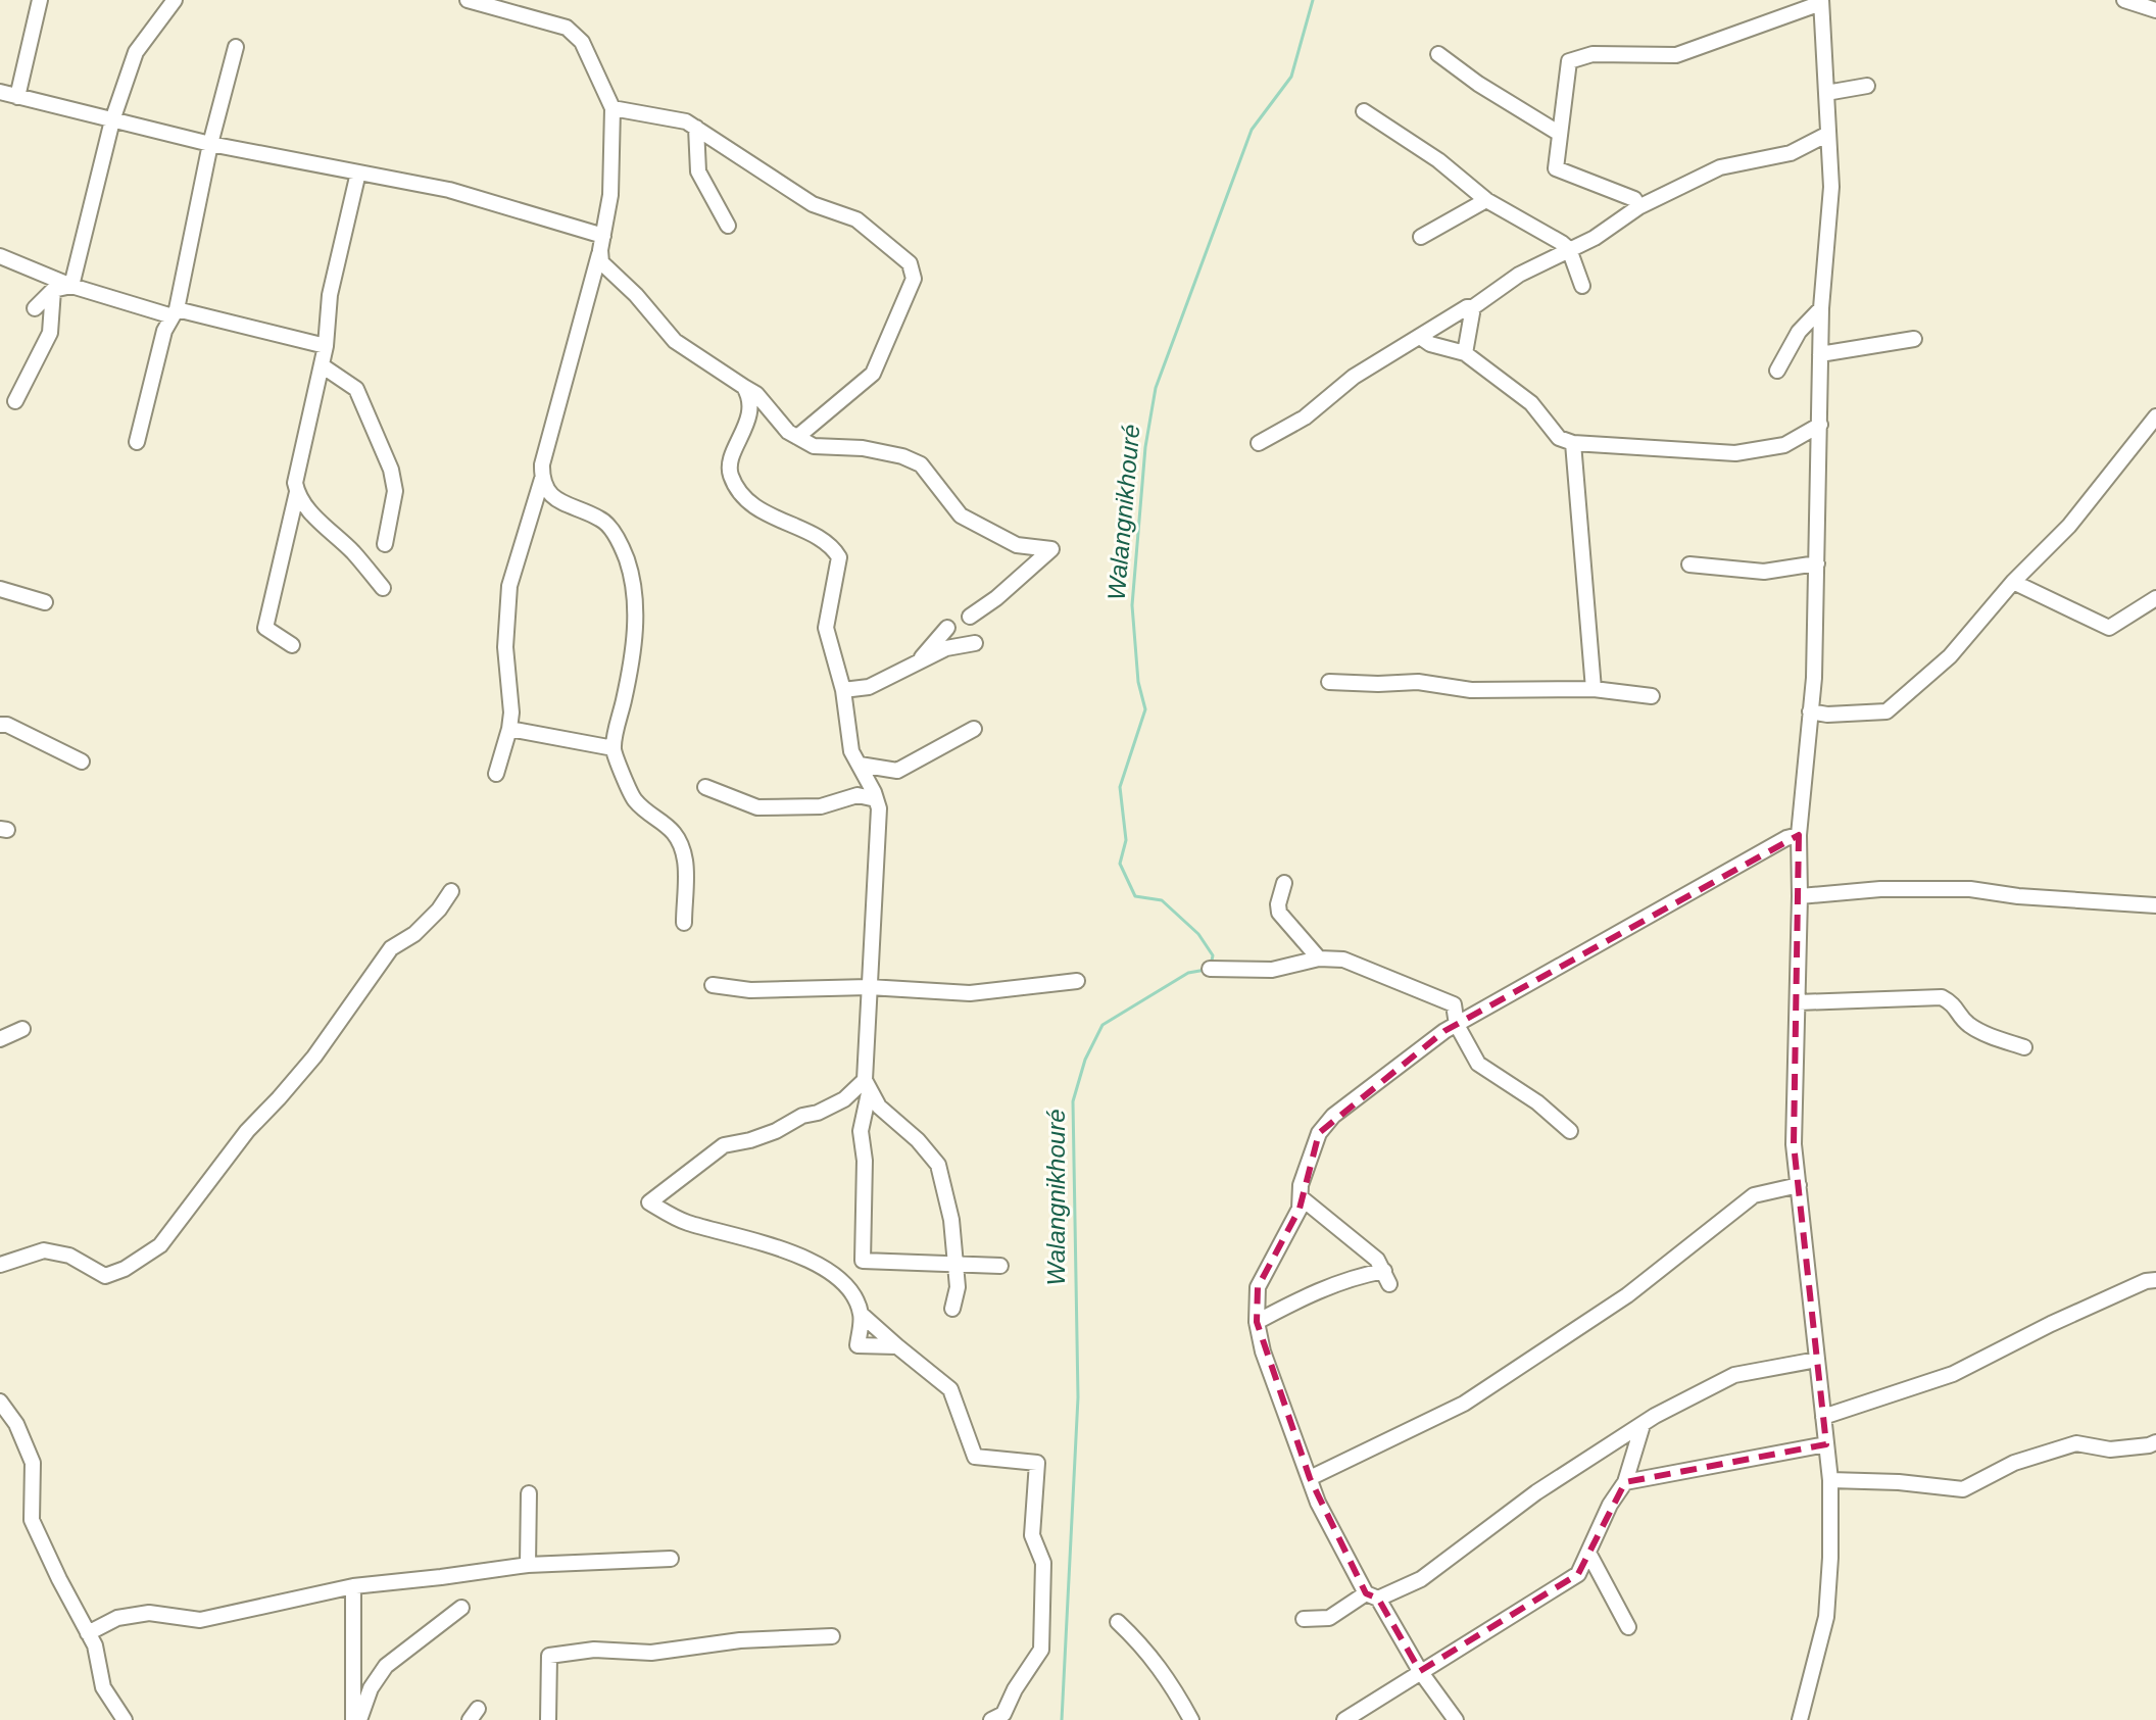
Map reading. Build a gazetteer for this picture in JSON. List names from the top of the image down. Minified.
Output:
{"water":["Walangnikhouré"]}
